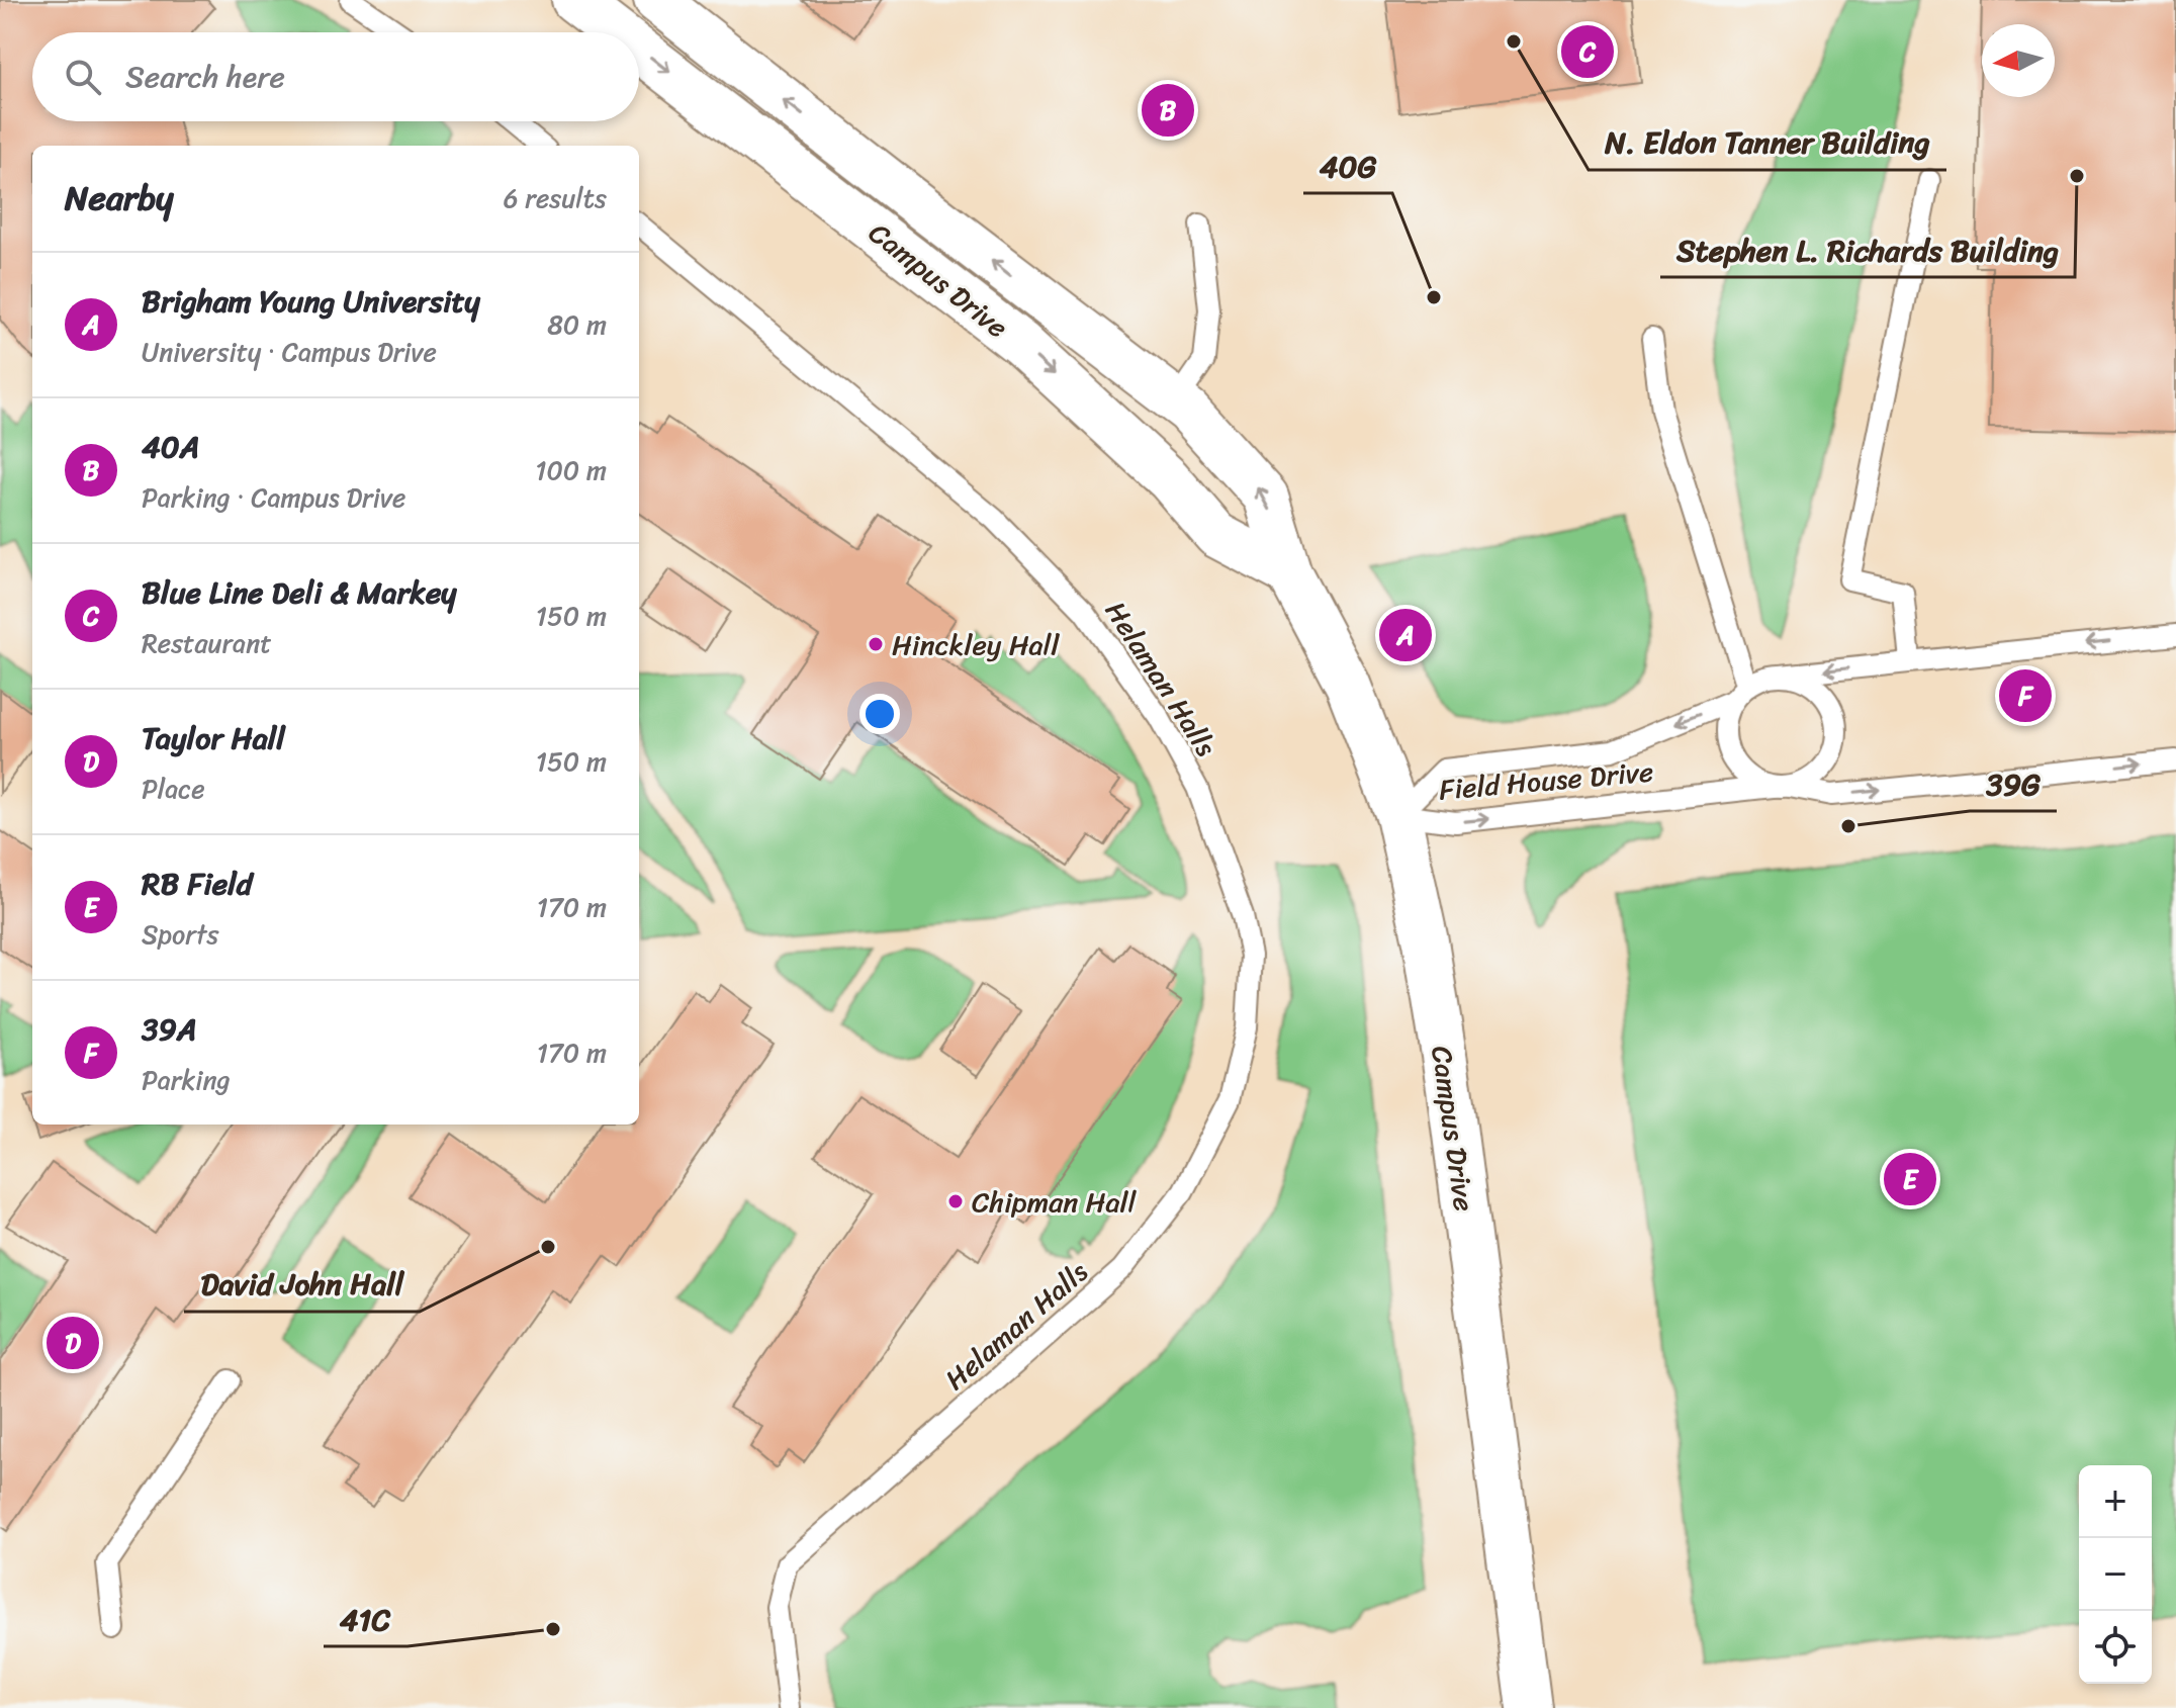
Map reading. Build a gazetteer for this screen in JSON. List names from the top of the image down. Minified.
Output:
{"streets":{"main road":["Campus Drive"],"lane":["Helaman Halls","Field House Drive"]},"crossings":[["Campus Drive","Field House Drive"]],"places":["N. Eldon Tanner Building","Stephen L. Richards Building","40G","Hinckley Hall","39G","Chipman Hall","David John Hall","41C"],"north":"left","page":{"pins":["C","B","A","F","E","D"],"search":"Search here","heading":["Nearby","6 results"],"list":[{"mark":"A","name":"Brigham Young University","note":"University · Campus Drive","value":"80 m"},{"mark":"B","name":"40A","note":"Parking · Campus Drive","value":"100 m"},{"mark":"C","name":"Blue Line Deli & Markey","note":"Restaurant","value":"150 m"},{"mark":"D","name":"Taylor Hall","note":"Place","value":"150 m"},{"mark":"E","name":"RB Field","note":"Sports","value":"170 m"},{"mark":"F","name":"39A","note":"Parking","value":"170 m"}],"map_buttons":["+","−"]}}
